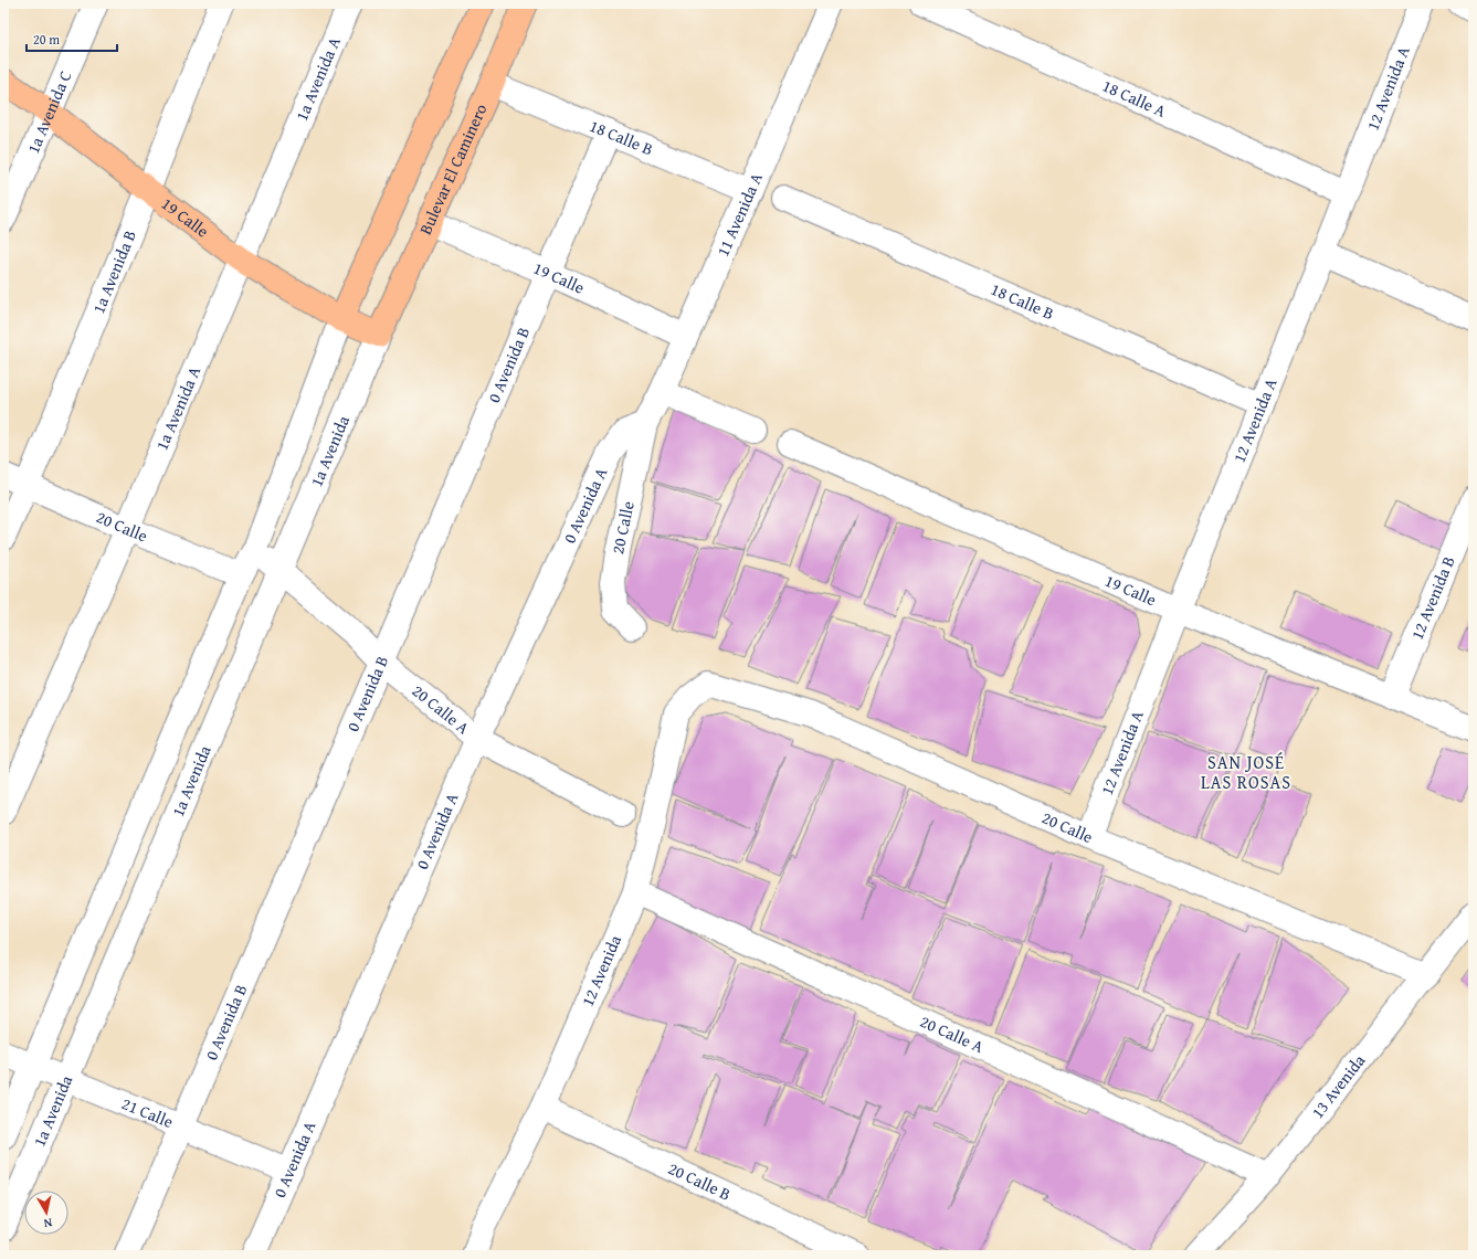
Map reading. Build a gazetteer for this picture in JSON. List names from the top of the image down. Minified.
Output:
{"streets":{"main road":["Bulevar El Caminero","19 Calle"],"street":["1a Avenida A","12 Avenida A","18 Calle A","1a Avenida C","18 Calle B","11 Avenida A","1a Avenida B","0 Avenida B","1a Avenida","0 Avenida A","20 Calle","12 Avenida B","20 Calle A","12 Avenida","13 Avenida","21 Calle","20 Calle B"]},"crossings":[["1a Avenida A","19 Calle"],["1a Avenida A","20 Calle"],["12 Avenida A","18 Calle A"],["12 Avenida A","18 Calle B"],["12 Avenida A","19 Calle"],["12 Avenida A","20 Calle"],["1a Avenida C","19 Calle"],["18 Calle B","Bulevar El Caminero"],["18 Calle B","11 Avenida A"],["18 Calle B","0 Avenida B"],["Bulevar El Caminero","19 Calle"],["Bulevar El Caminero","1a Avenida"],["11 Avenida A","19 Calle"],["11 Avenida A","0 Avenida A"],["11 Avenida A","20 Calle"],["19 Calle","1a Avenida B"],["19 Calle","0 Avenida B"],["19 Calle","1a Avenida"],["19 Calle","12 Avenida B"],["1a Avenida B","20 Calle"],["0 Avenida B","20 Calle A"],["0 Avenida B","21 Calle"],["1a Avenida","20 Calle"],["1a Avenida","20 Calle A"],["1a Avenida","21 Calle"],["0 Avenida A","20 Calle"],["0 Avenida A","20 Calle A"],["0 Avenida A","21 Calle"],["20 Calle","12 Avenida"],["20 Calle","13 Avenida"],["20 Calle A","12 Avenida"],["20 Calle A","13 Avenida"],["12 Avenida","20 Calle B"]],"districts":["SAN JOSÉ LAS ROSAS"],"scale_bar":"20 m","north":"bottom"}
